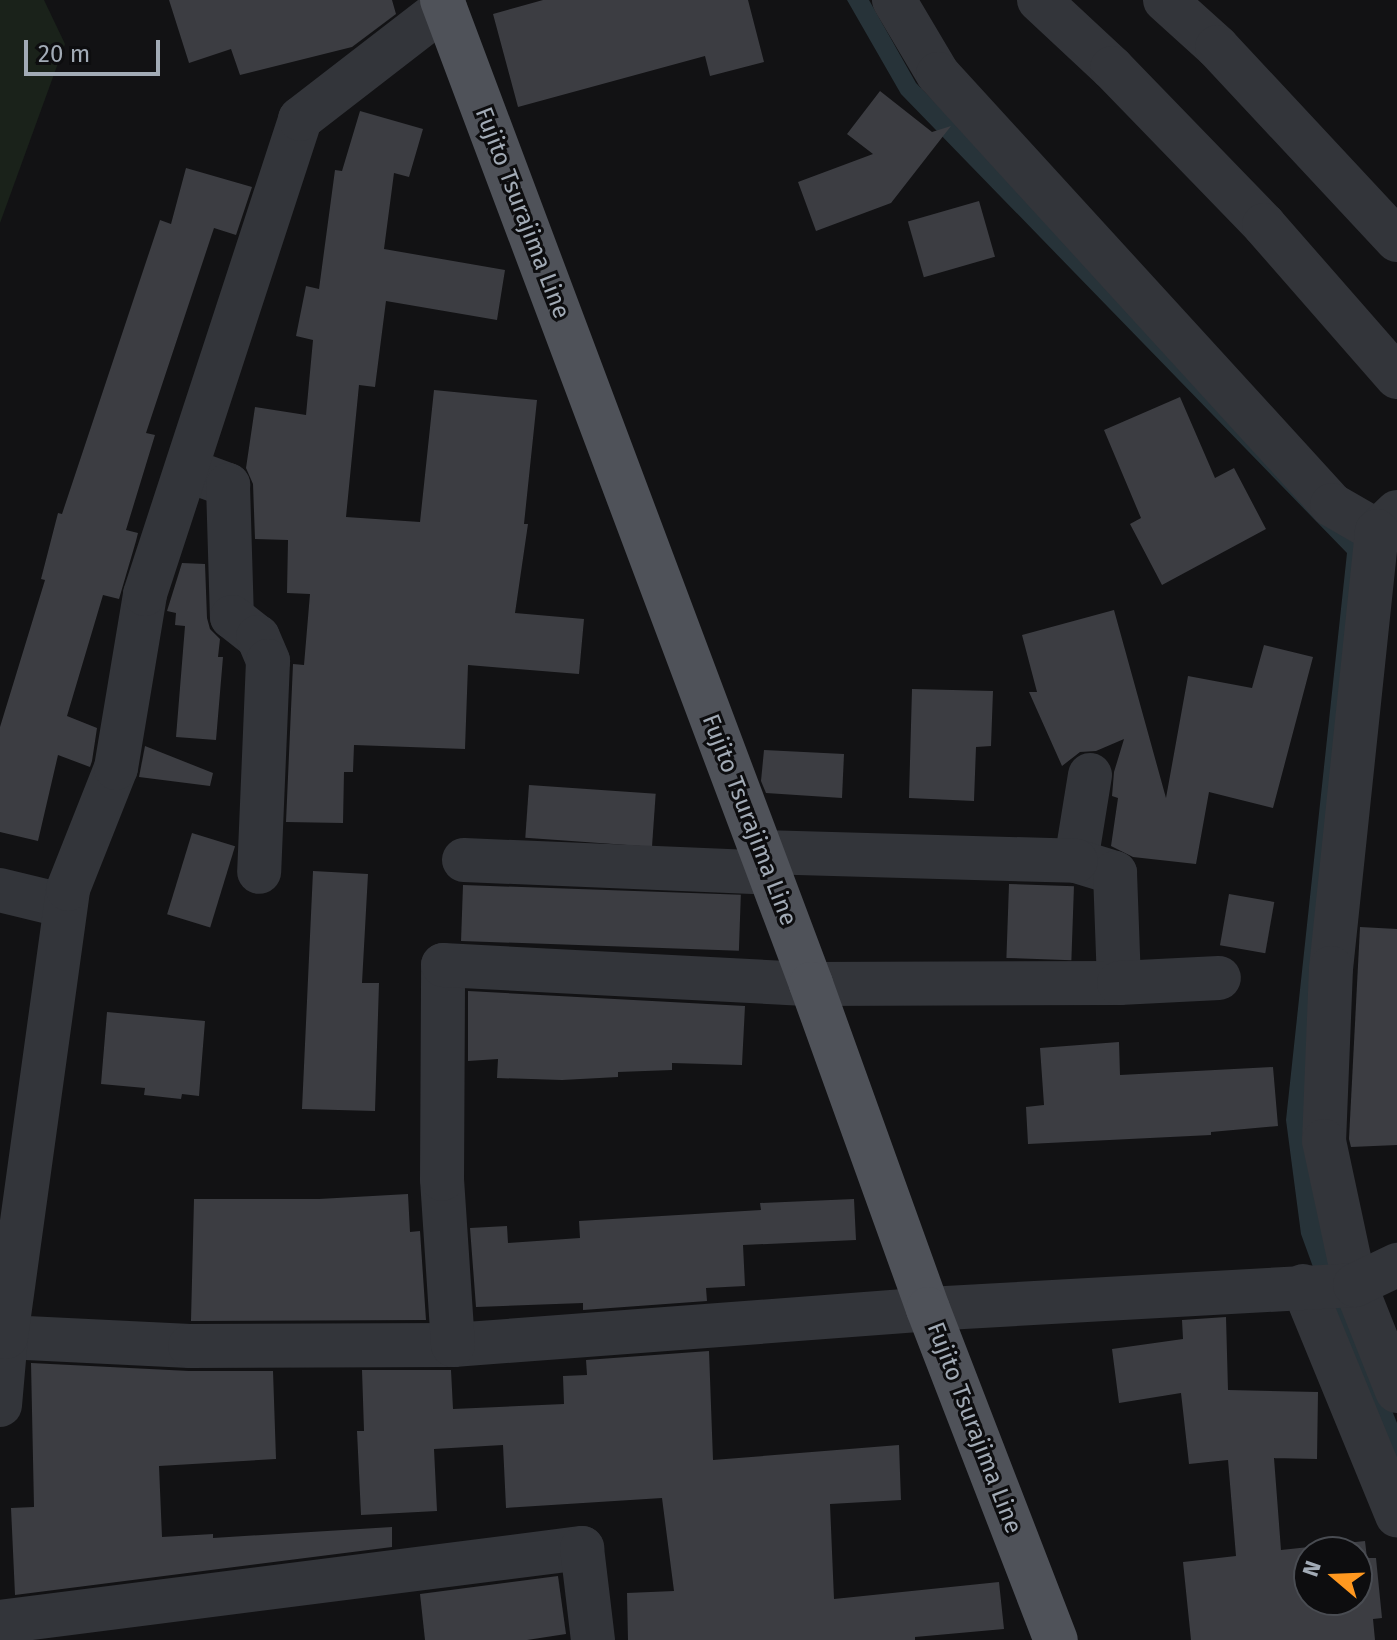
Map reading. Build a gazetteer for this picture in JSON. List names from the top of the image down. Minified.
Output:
{"streets":{"main road":["Fujito Tsurajima Line"]},"scale_bar":"20 m","north":"left"}
